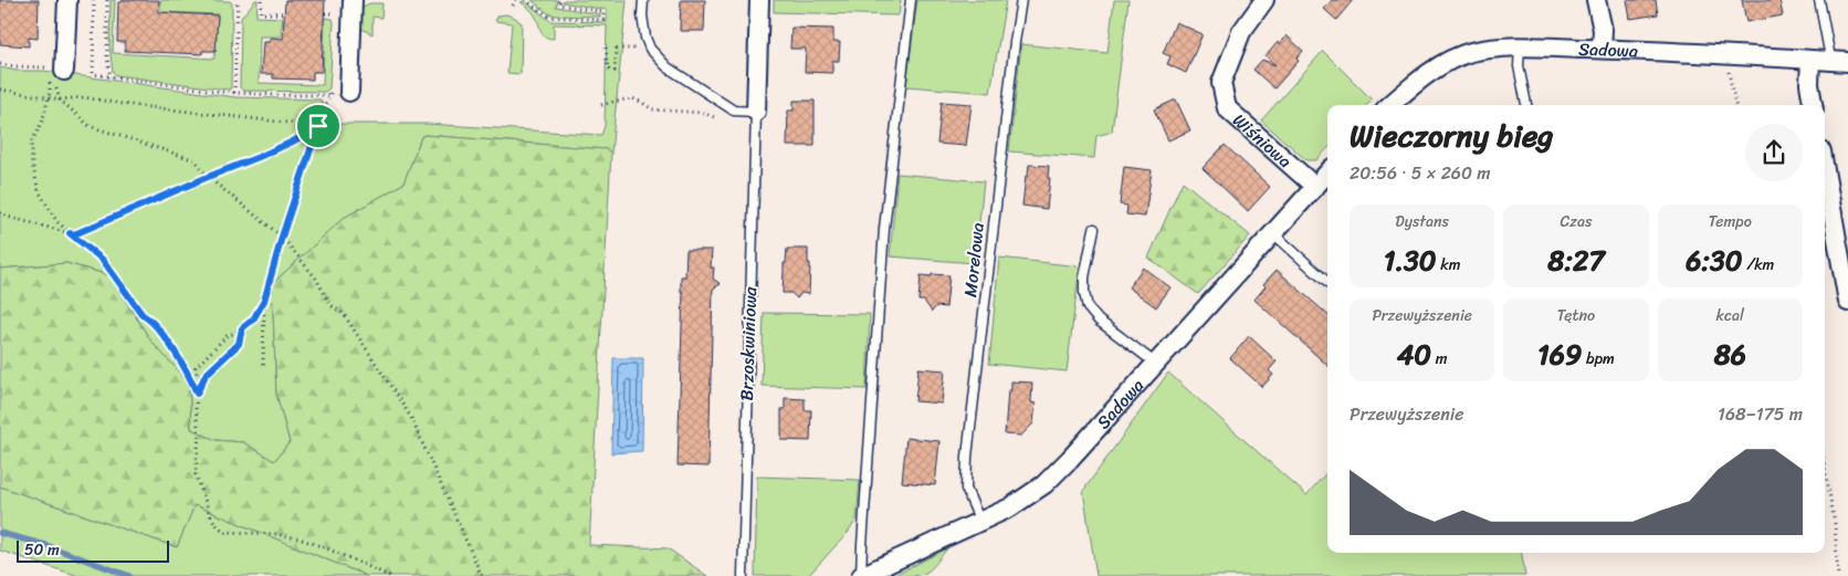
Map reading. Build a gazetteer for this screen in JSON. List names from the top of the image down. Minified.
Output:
{"streets":{"street":["Sadowa","Wiśniowa","Brzoskwiniowa"],"lane":["Morelowa"]},"crossings":[["Sadowa","Wiśniowa"],["Sadowa","Morelowa"]],"scale_bar":"50 m","page":{"heading":["Wieczorny bieg","20:56 · 5 × 260 m"],"stats":[["Dystans","1.30 km"],["Czas","8:27"],["Tempo","6:30 /km"],["Przewyższenie","40 m"],["Tętno","169 bpm"],["kcal","86"]],"chart":["Przewyższenie","168–175 m"],"scale":"50 m"}}
